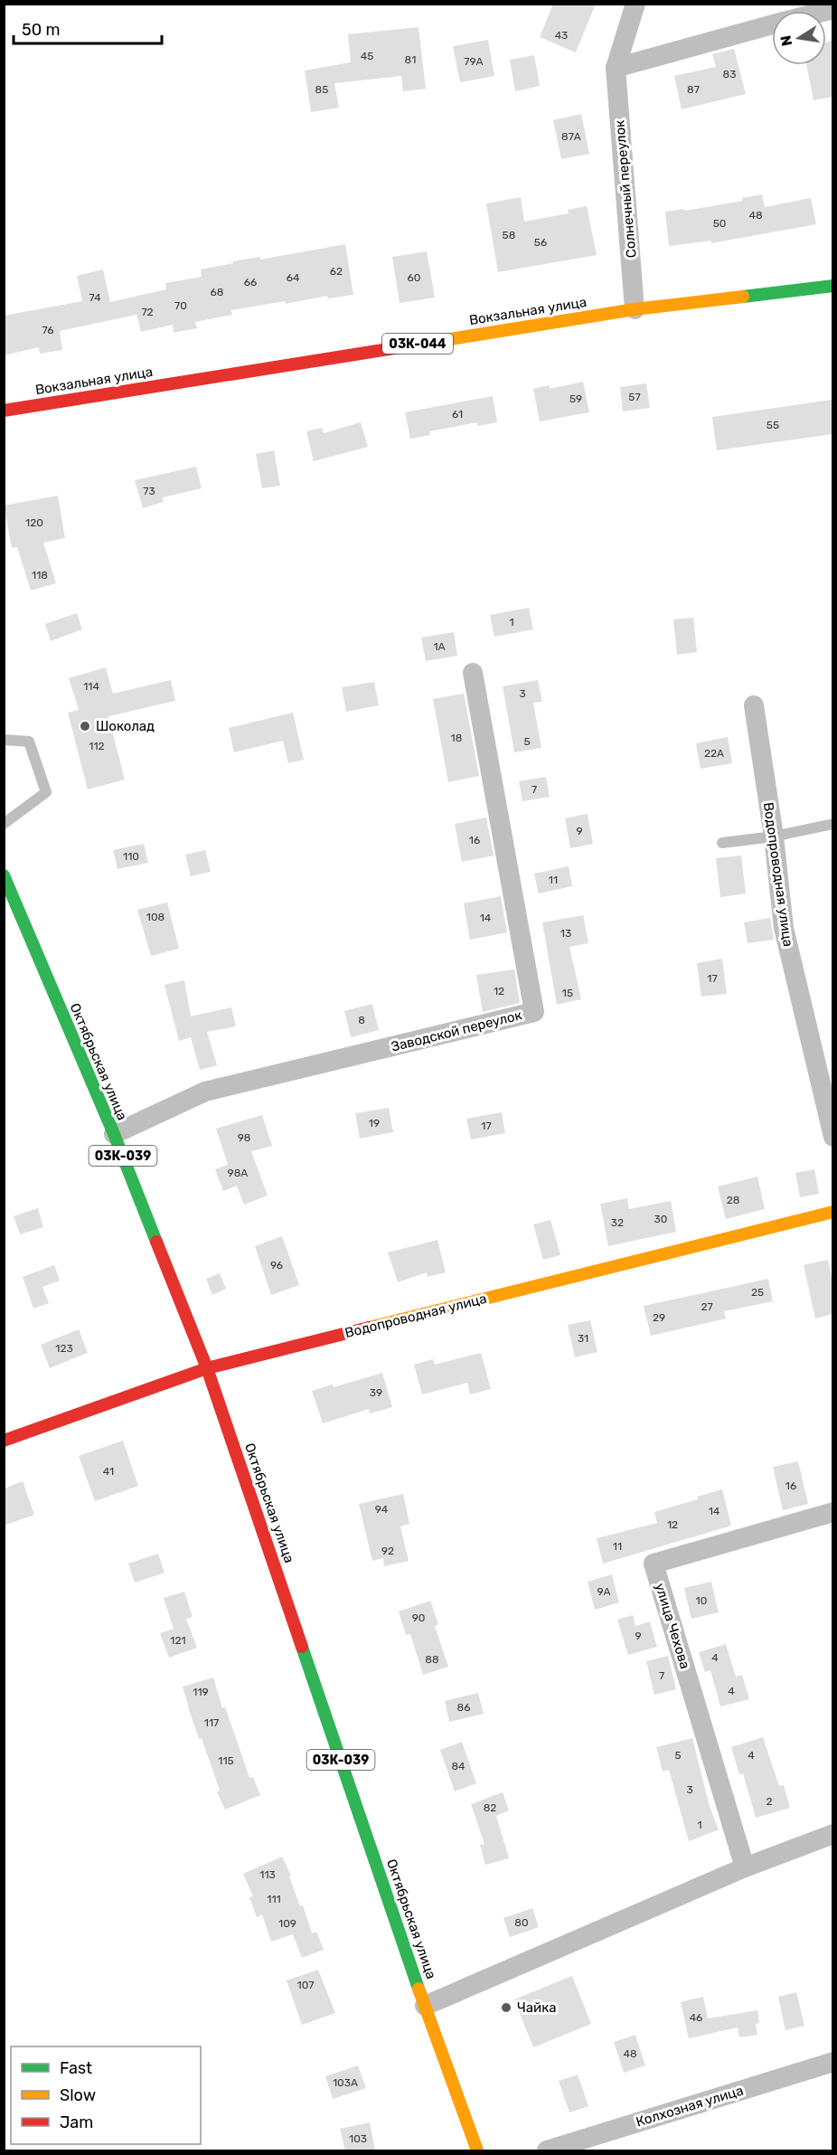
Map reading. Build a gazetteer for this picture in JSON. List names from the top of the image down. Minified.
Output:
{"streets":{"main road":["Вокзальная улица","03К-044","Водопроводная улица","Октябрьская улица","03К-039"],"street":["Солнечный переулок","Заводской переулок","улица Чехова","Колхозная улица"]},"crossings":[["Солнечный переулок","Вокзальная улица"],["Водопроводная улица","Октябрьская улица"],["Заводской переулок","Октябрьская улица"]],"places":["Шоколад","Чайка"],"house_numbers":["43","45","81","79А","83","85","87","87А","48","50","58","56","62","64","60","66","68","74","70","72","76","57","59","61","55","73","120","118","1","1А","114","3","18","5","112","22А","7","9","16","110","11","108","14","13","17","12","15","8","19","17","98","98А","28","30","32","96","25","27","29","31","123","39","41","16","94","14","12","11","92","9А","10","90","9","121","4","88","7","4","119","86","117","5","4","115","84","3","2","82","1","113","111","80","109","107","46","48","103А","103"],"legend":["Fast","Slow","Jam"],"scale_bar":"50 m","north":"left"}
